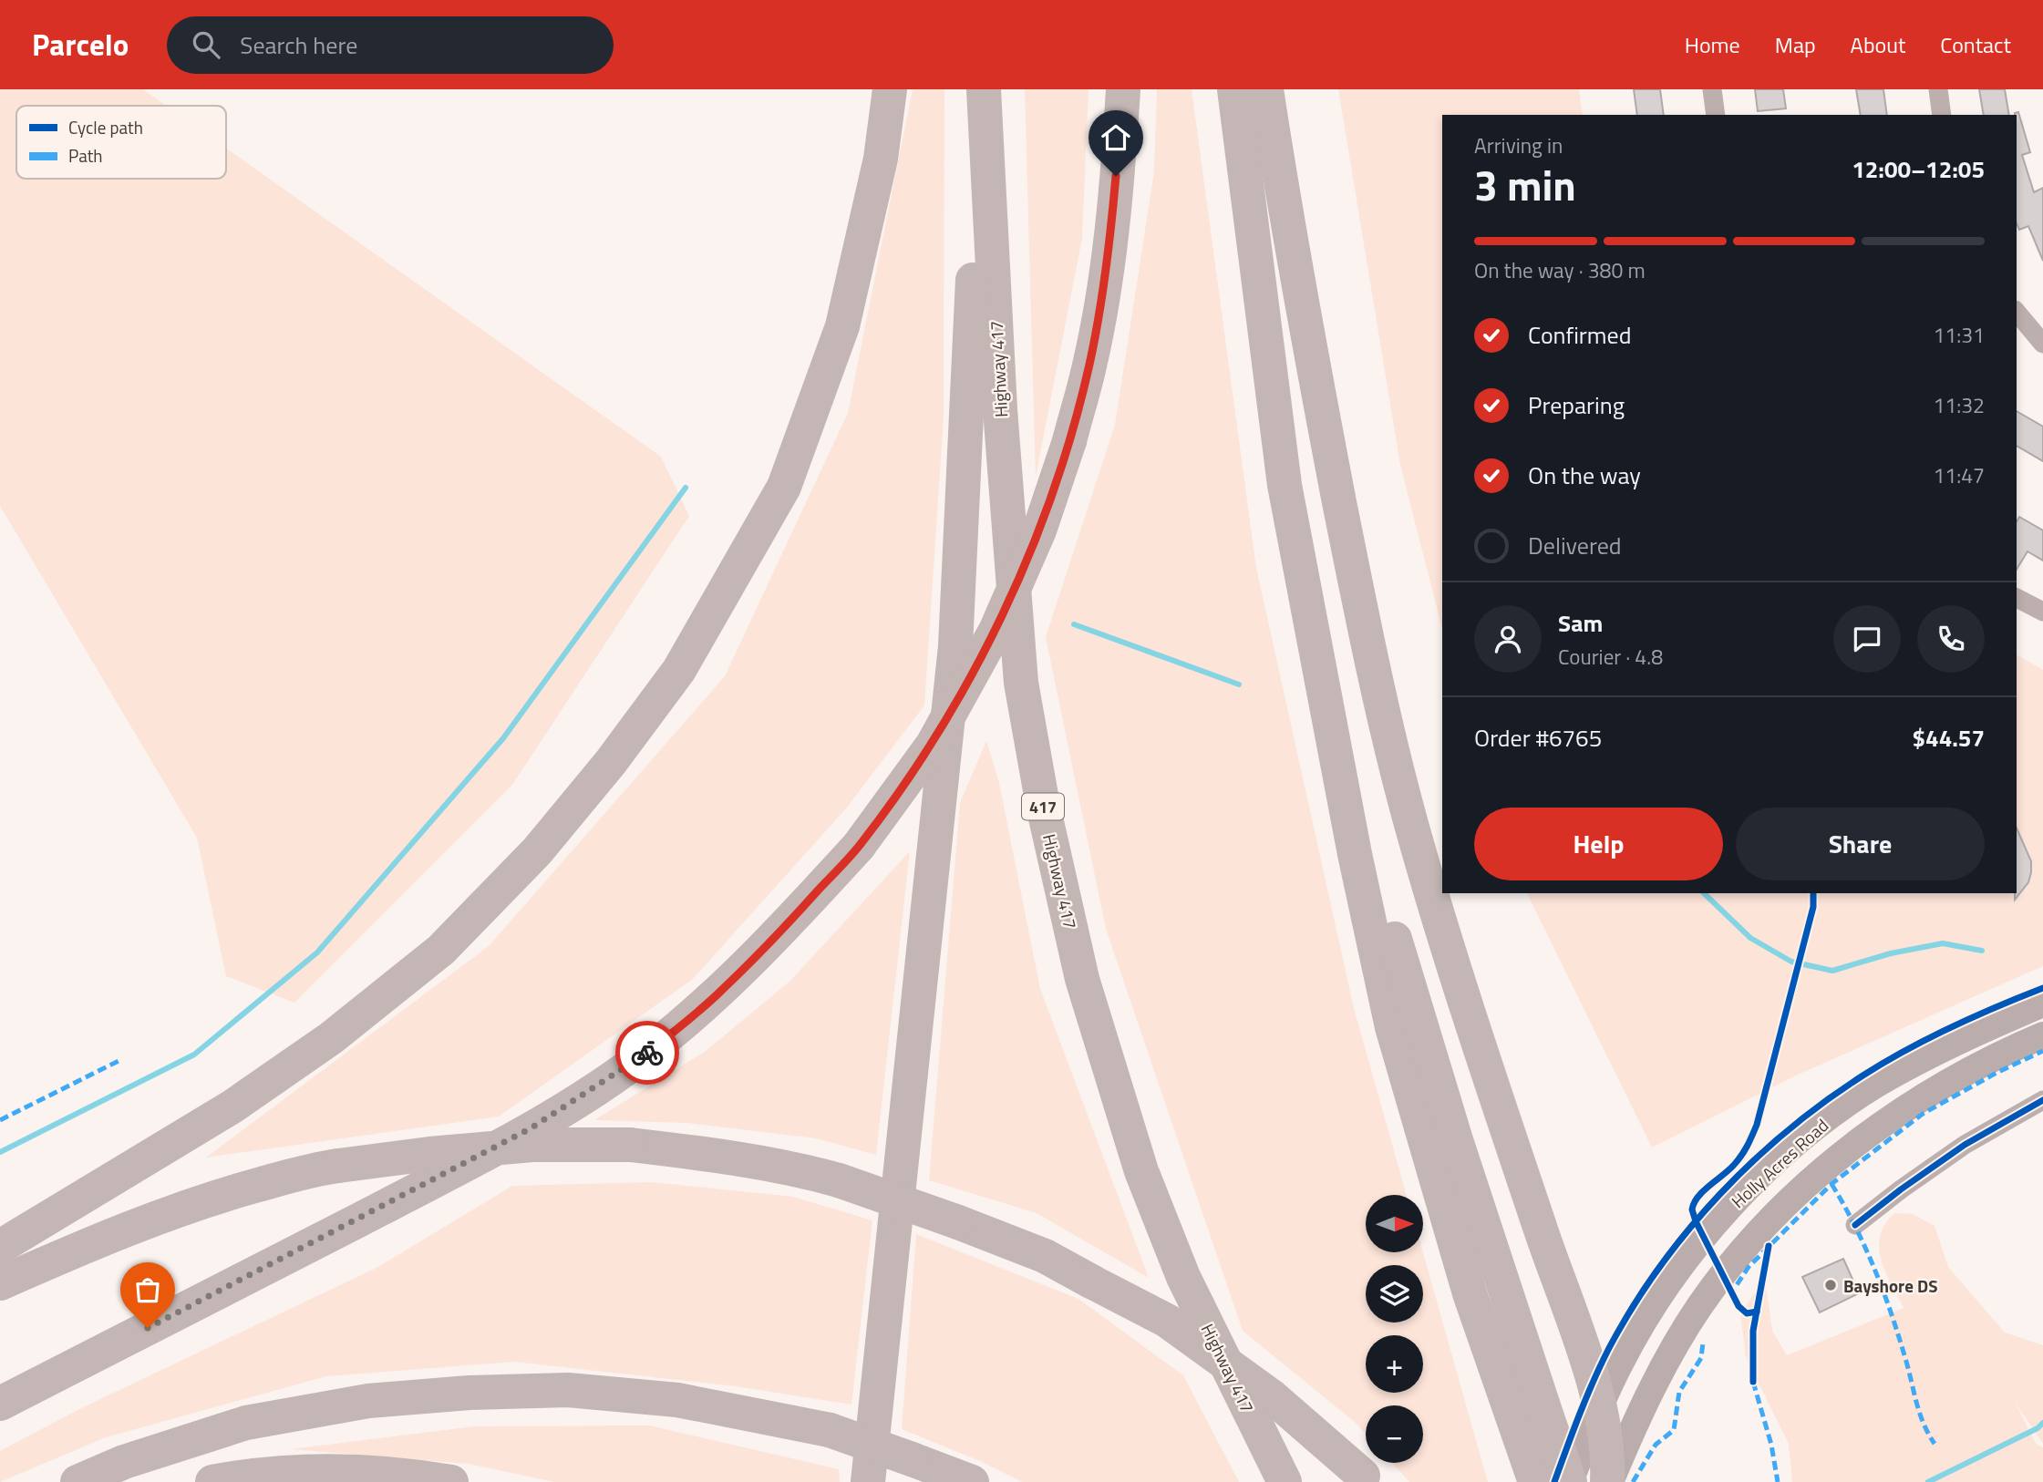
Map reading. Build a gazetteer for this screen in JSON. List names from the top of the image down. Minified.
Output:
{"streets":{"highway":["Highway 417","417"],"main road":["Holly Acres Road"]},"places":["Bayshore DS"],"legend":["Cycle path","Path"],"north":"right","page":{"header":"Parcelo","search":"Search here","nav":["Home","Map","About","Contact"],"heading":["3 min","Arriving in","12:00–12:05"],"panel":["Sam","Courier · 4.8","Order #6765","$44.57"],"bar":"On the way · 380 m","list":[["Confirmed","11:31"],["Preparing","11:32"],["On the way","11:47"],"Delivered"],"buttons":["Help","Share"],"map_buttons":["+","−"]}}
